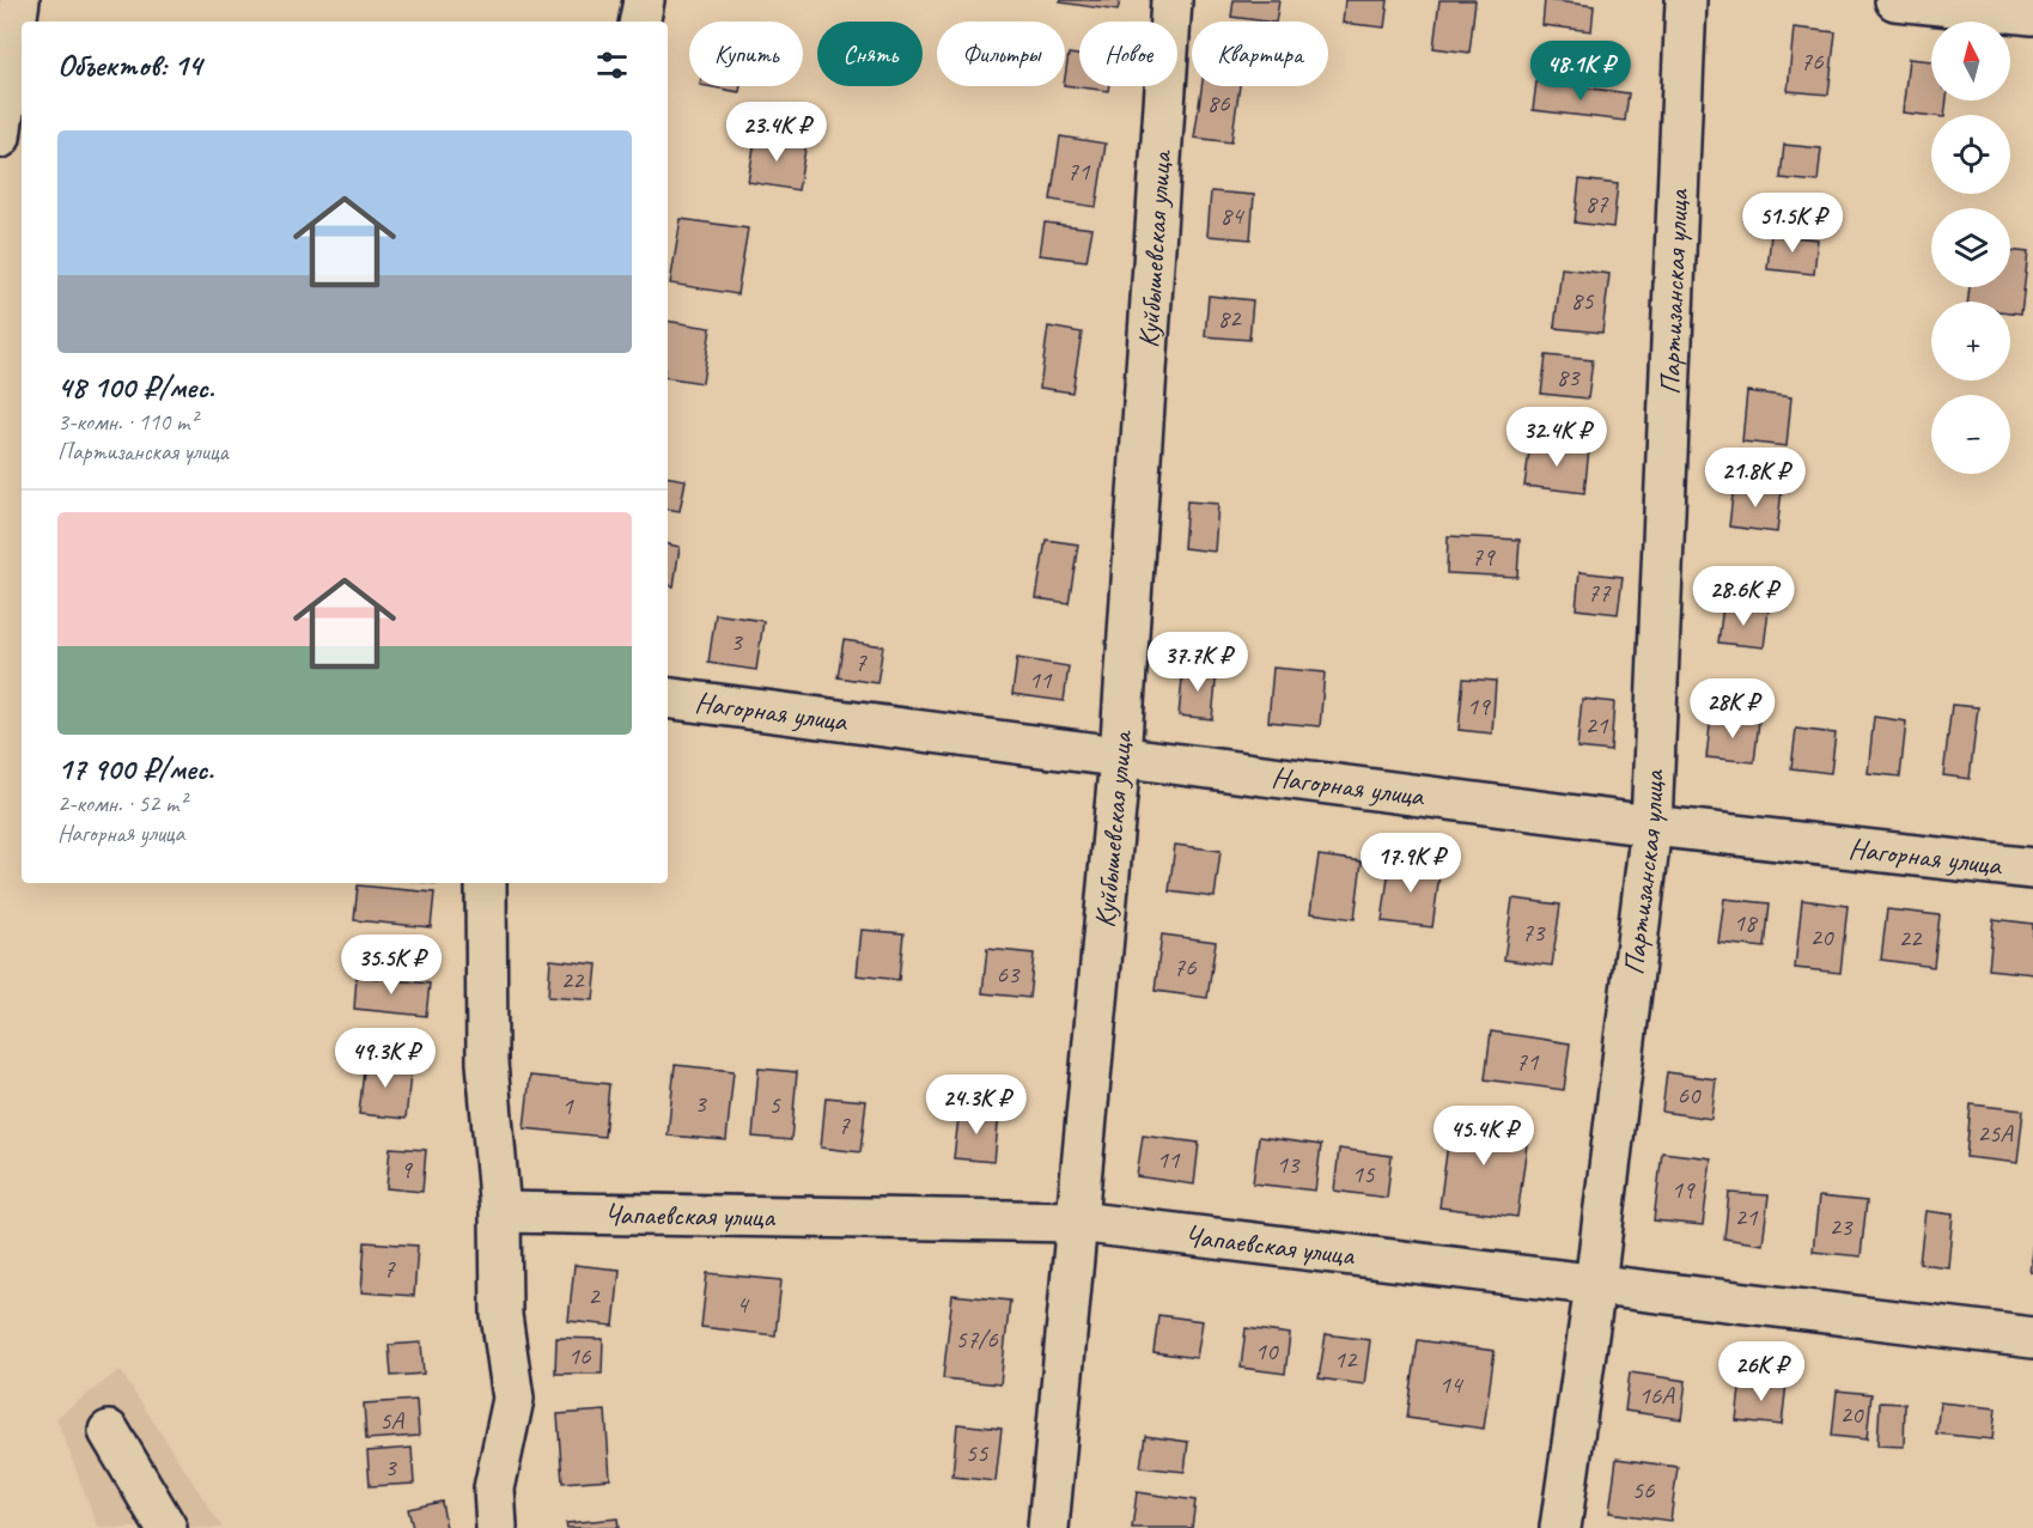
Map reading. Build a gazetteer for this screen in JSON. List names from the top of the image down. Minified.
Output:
{"streets":{"street":["Куйбышевская улица","Партизанская улица","Нагорная улица","Чапаевская улица"]},"crossings":[["Куйбышевская улица","Нагорная улица"],["Куйбышевская улица","Чапаевская улица"],["Партизанская улица","Нагорная улица"],["Партизанская улица","Чапаевская улица"]],"house_numbers":["76","86","71","87","84","85","82","83","79","77","3","7","11","19","21","18","73","20","22","76","63","22","71","60","3","5","1","7","25А","11","13","9","15","19","21","23","7","2","4","57/6","10","16","12","14","16А","20","5А","55","3","56"],"north":"top","page":{"map_buttons":["+","−"],"chip":["Купить","Снять","Фильтры","Новое","Квартира"],"heading":"Объектов: 14","price":["48.1K ₽","23.4K ₽","51.5K ₽","32.4K ₽","21.8K ₽","28.6K ₽","37.7K ₽","28K ₽","17.9K ₽","35.5K ₽","49.3K ₽","24.3K ₽","45.4K ₽","26K ₽"],"list":[{"name":"48 100 ₽/мес.","note":"3-комн. · 110 m² · Партизанская улица"},{"name":"17 900 ₽/мес.","note":"2-комн. · 52 m² · Нагорная улица"}]}}
